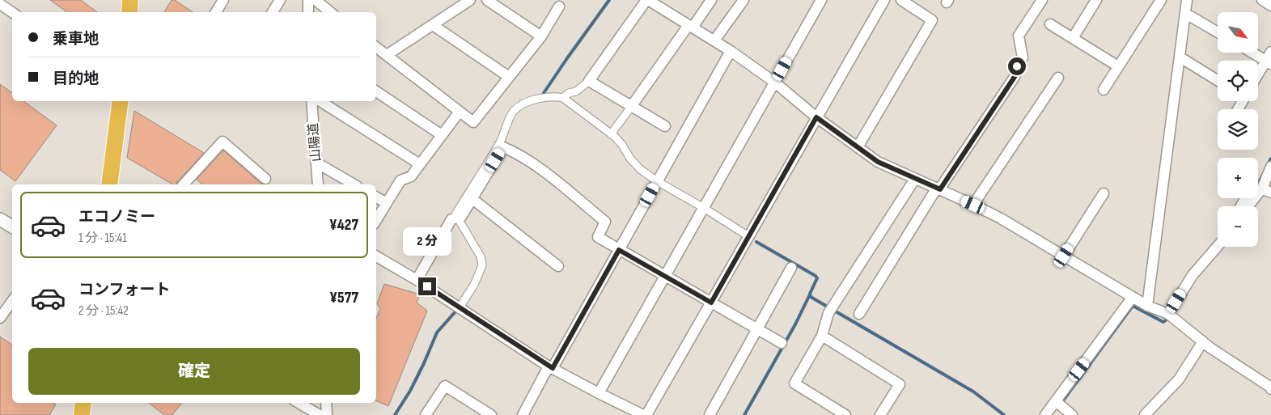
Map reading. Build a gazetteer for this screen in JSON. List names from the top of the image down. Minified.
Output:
{"streets":{"street":["山陽道"]},"north":"bottom right","page":{"map_buttons":["+","−"],"banner":["乗車地","目的地"],"list":[{"name":"エコノミー","note":"1 分 · 15:41","value":"¥427"},{"name":"コンフォート","note":"2 分 · 15:42","value":"¥577"}],"bubble":"2 分","buttons":"確定"}}
